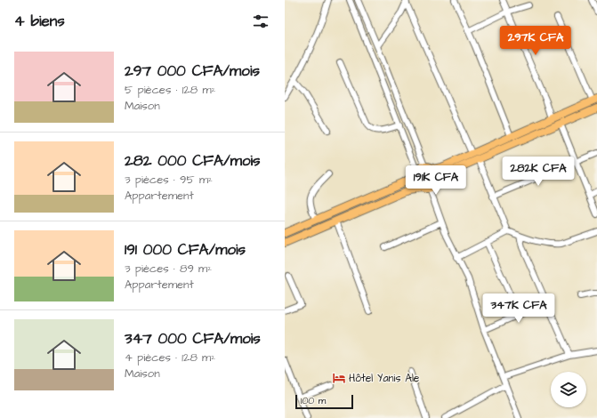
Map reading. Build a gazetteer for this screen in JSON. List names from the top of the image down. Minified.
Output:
{"places":{"hotel":["Hôtel Yanis Ale"]},"scale_bar":"100 m","page":{"heading":"4 biens","price":["297K CFA","282K CFA","191K CFA","347K CFA"],"list":[{"name":"297 000 CFA/mois","note":"5 pièces · 128 m² · Maison"},{"name":"282 000 CFA/mois","note":"3 pièces · 95 m² · Appartement"},{"name":"191 000 CFA/mois","note":"3 pièces · 89 m² · Appartement"},{"name":"347 000 CFA/mois","note":"4 pièces · 128 m² · Maison"}],"scale":"100 m"}}
